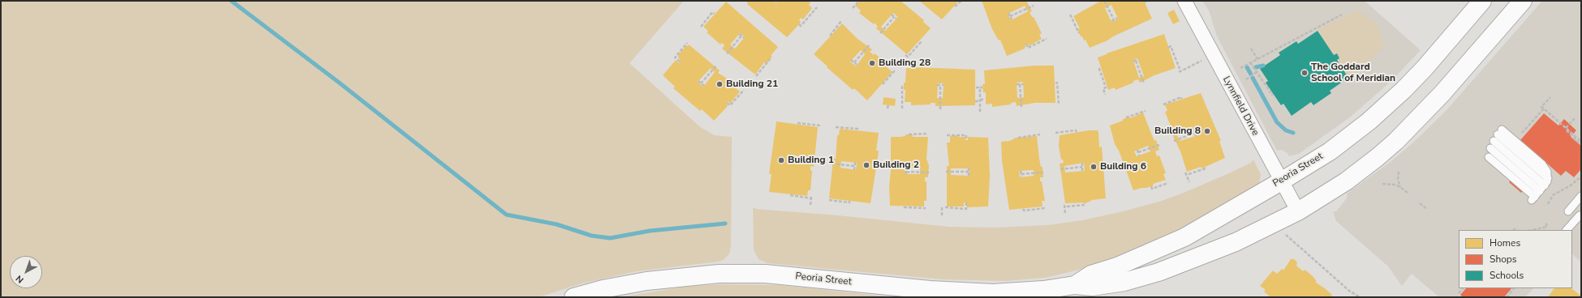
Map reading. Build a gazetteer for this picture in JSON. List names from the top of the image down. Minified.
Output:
{"streets":{"main road":["Peoria Street"],"street":["Lynnfield Drive"]},"crossings":[["Lynnfield Drive","Peoria Street"]],"places":["Building 28","The Goddard School of Meridian","Building 21","Building 8","Building 1","Building 2","Building 6"],"legend":["Homes","Shops","Schools"],"north":"bottom left"}
